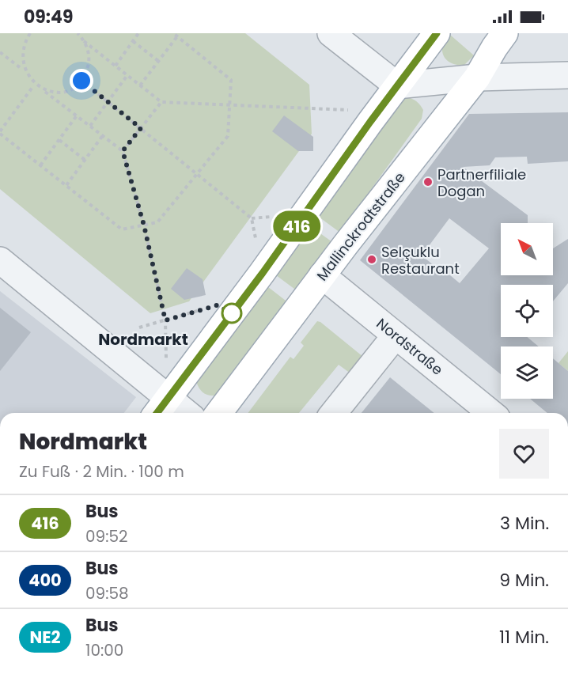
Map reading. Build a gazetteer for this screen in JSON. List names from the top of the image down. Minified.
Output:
{"streets":{"main road":["Mallinckrodtstraße"],"street":["Nordstraße"]},"crossings":[["Mallinckrodtstraße","Nordstraße"]],"districts":["Nordmarkt"],"places":["Partnerfiliale Dogan","Selçuklu Restaurant"],"lines":["bus line 416"],"north":"top left","page":{"status":"09:49","on_map":"416","heading":["Nordmarkt","Zu Fuß · 2 Min. · 100 m"],"list":[{"mark":"416","name":"Bus","note":"09:52","value":"3 Min."},{"mark":"400","name":"Bus","note":"09:58","value":"9 Min."},{"mark":"NE2","name":"Bus","note":"10:00","value":"11 Min."}]}}
